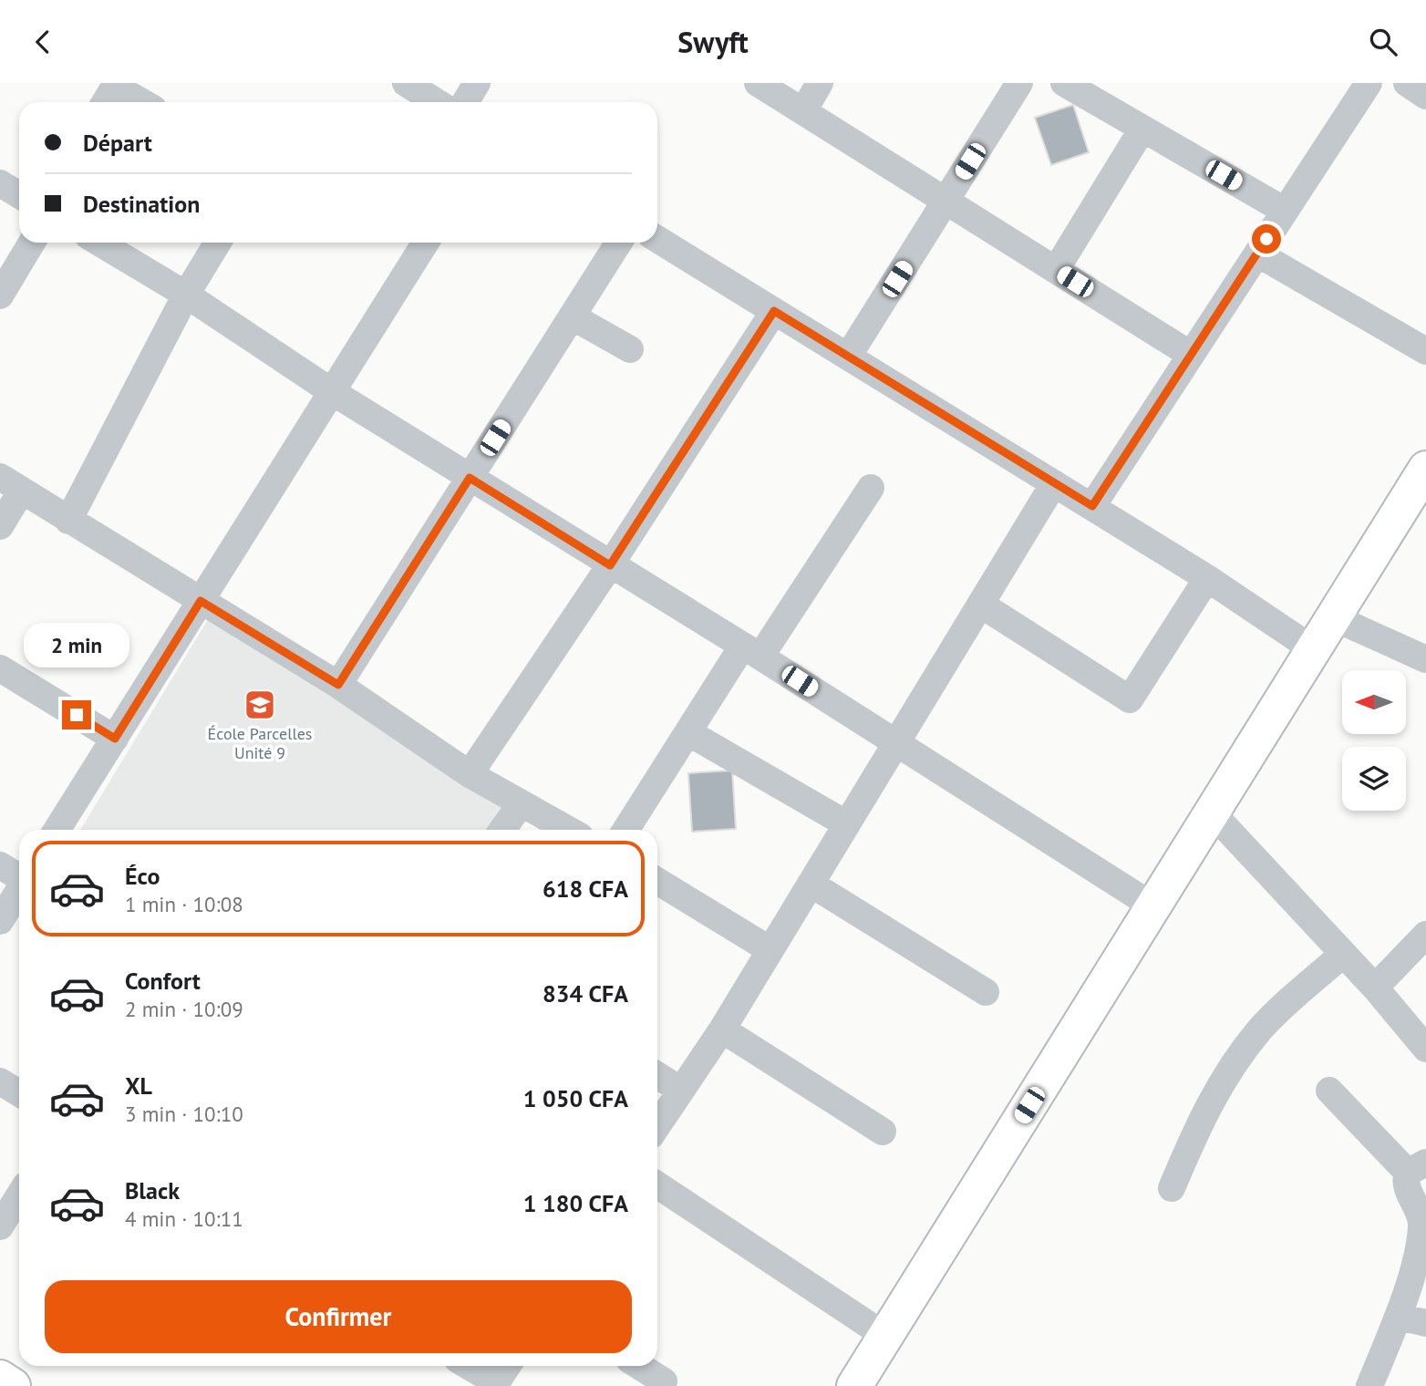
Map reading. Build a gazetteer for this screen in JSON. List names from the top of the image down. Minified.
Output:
{"places":{"school or university":["École Parcelles Unité 9"]},"north":"left","page":{"header":"Swyft","banner":["Départ","Destination"],"bubble":"2 min","list":[{"name":"Éco","note":"1 min · 10:08","value":"618 CFA"},{"name":"Confort","note":"2 min · 10:09","value":"834 CFA"},{"name":"XL","note":"3 min · 10:10","value":"1 050 CFA"},{"name":"Black","note":"4 min · 10:11","value":"1 180 CFA"}],"buttons":"Confirmer"}}
